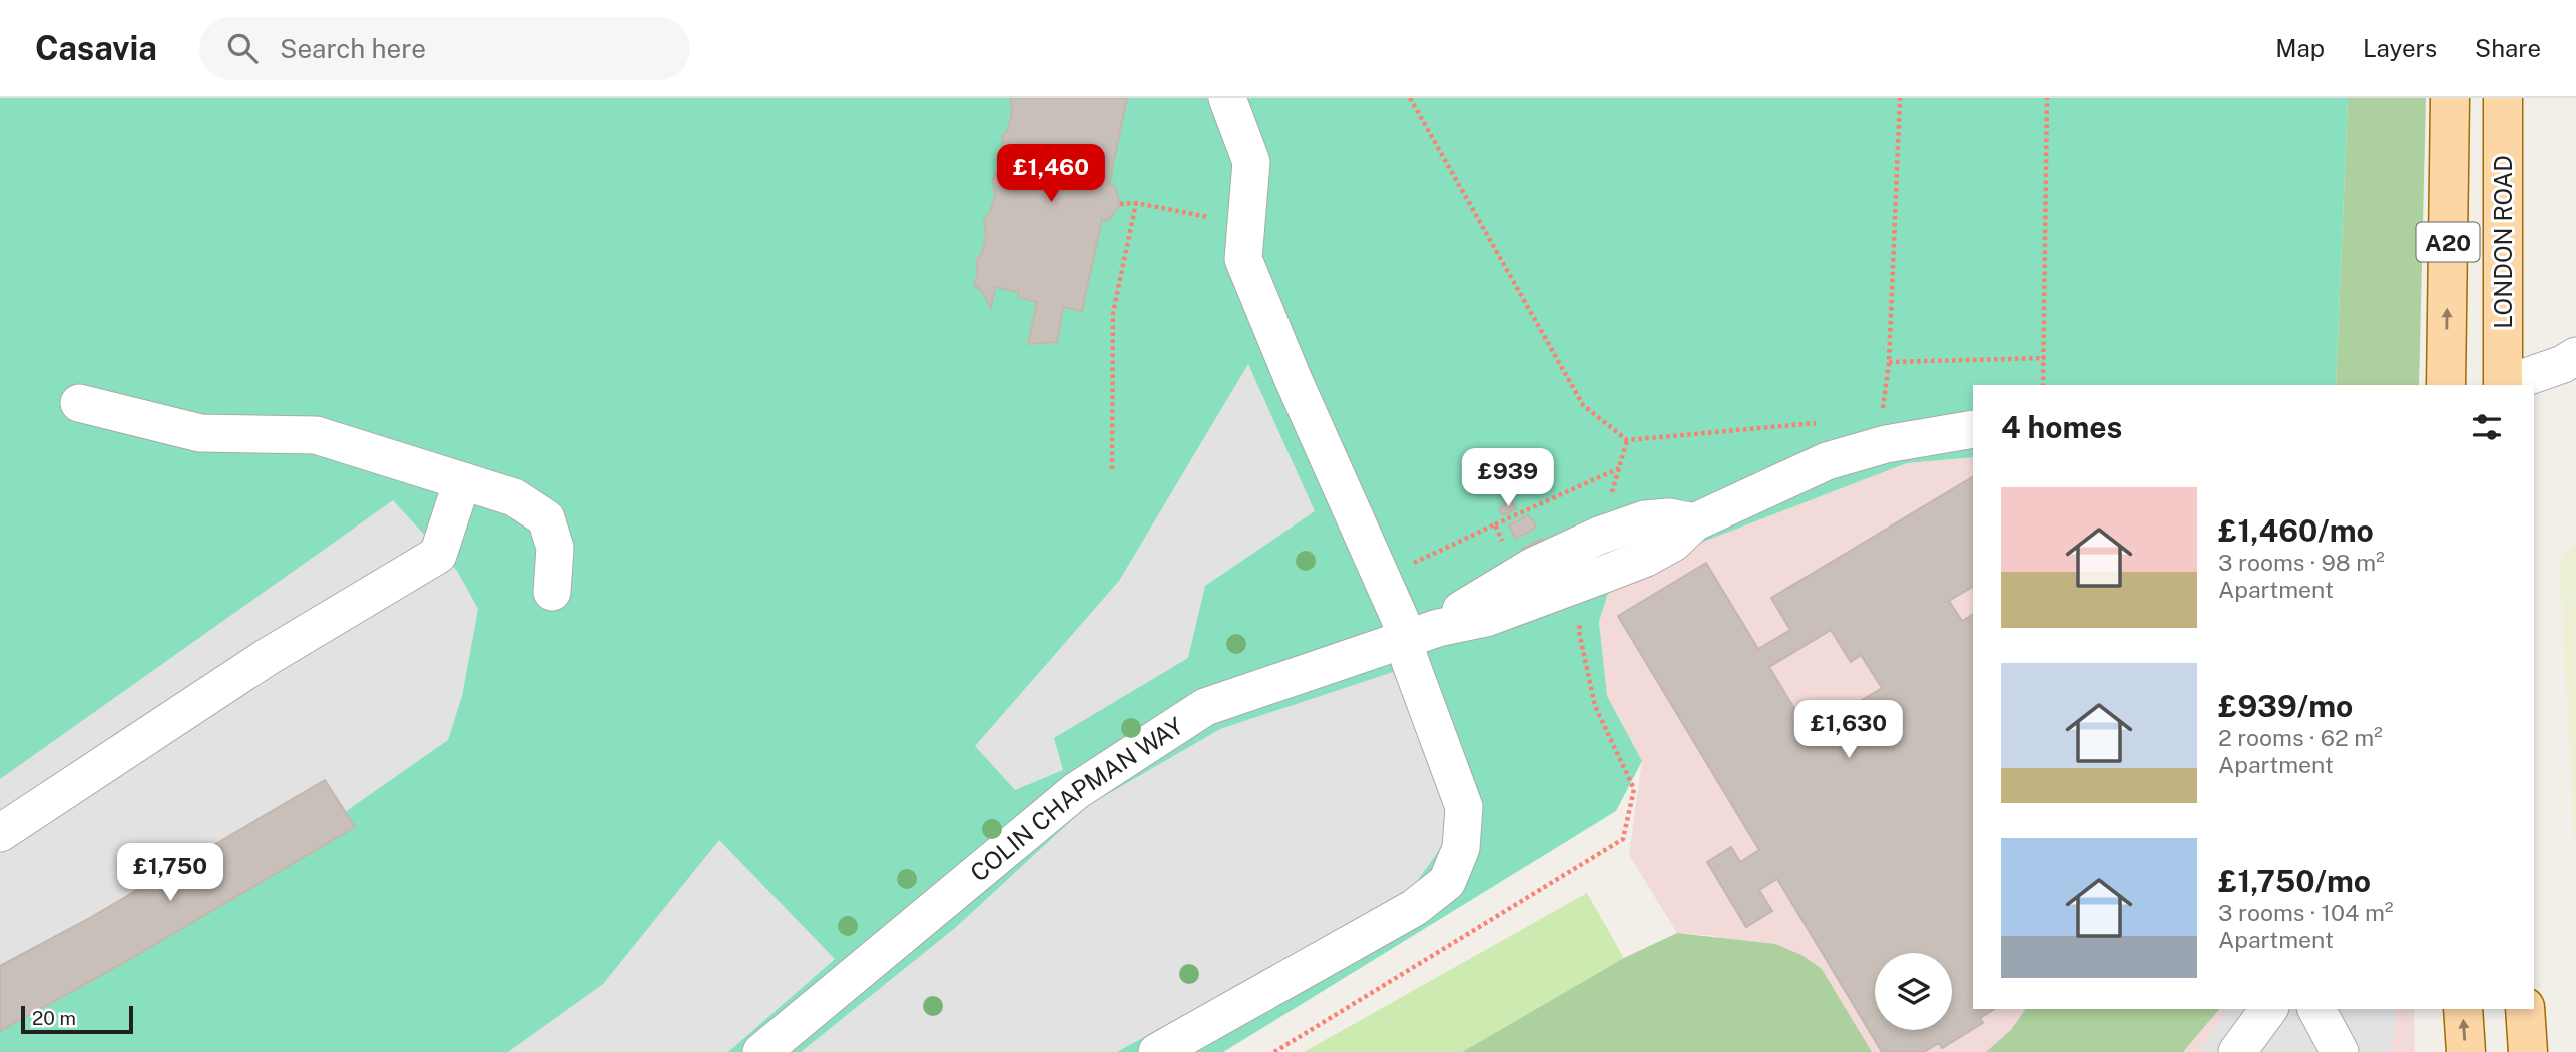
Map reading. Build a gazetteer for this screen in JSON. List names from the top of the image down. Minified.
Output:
{"streets":{"main road":["A20","LONDON ROAD"],"lane":["COLIN CHAPMAN WAY"]},"scale_bar":"20 m","page":{"header":"Casavia","search":"Search here","nav":["Map","Layers","Share"],"price":["£1,460","£939","£1,630","£1,750"],"heading":"4 homes","list":[{"name":"£1,460/mo","note":"3 rooms · 98 m² · Apartment"},{"name":"£939/mo","note":"2 rooms · 62 m² · Apartment"},{"name":"£1,750/mo","note":"3 rooms · 104 m² · Apartment"}],"scale":"20 m"}}
